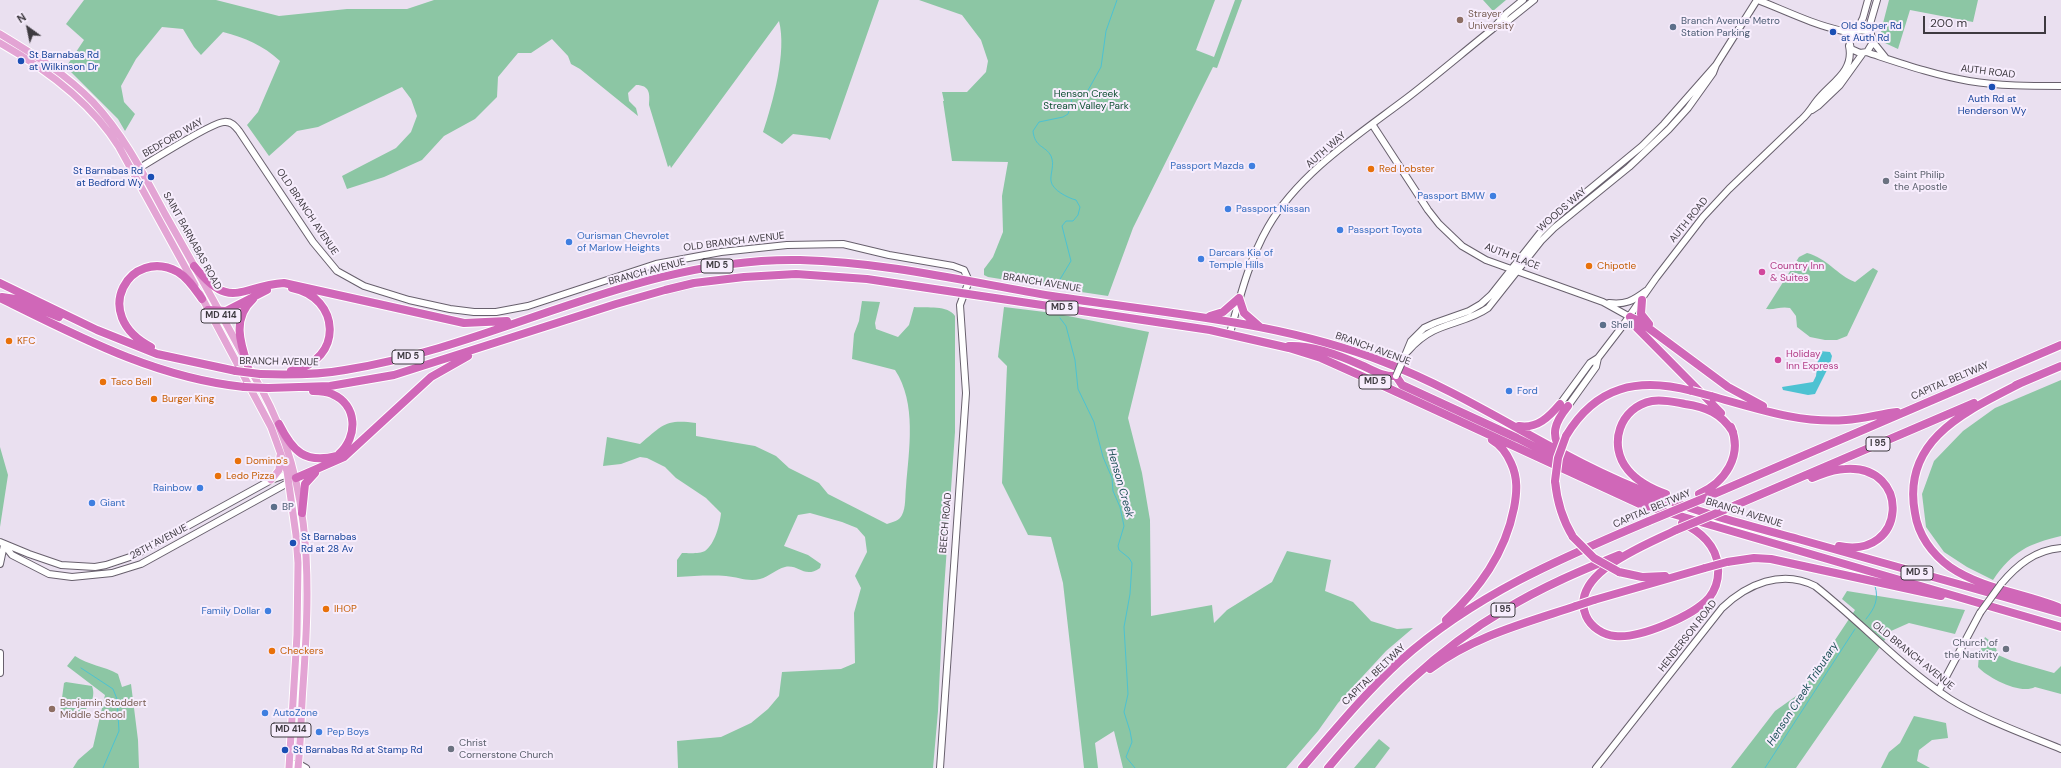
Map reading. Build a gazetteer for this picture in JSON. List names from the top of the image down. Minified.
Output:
{"streets":{"highway":["MD 5","BRANCH AVENUE","CAPITAL BELTWAY","I 95"],"main road":["SAINT BARNABAS ROAD","MD 414"],"street":["AUTH ROAD","BEDFORD WAY","AUTH WAY","WOODS WAY","OLD BRANCH AVENUE","AUTH PLACE","BEECH ROAD","28TH AVENUE","HENDERSON ROAD"]},"crossings":[["AUTH ROAD","AUTH PLACE"],["BEDFORD WAY","OLD BRANCH AVENUE"],["BEDFORD WAY","SAINT BARNABAS ROAD"],["AUTH WAY","AUTH PLACE"],["AUTH WAY","BRANCH AVENUE"],["WOODS WAY","AUTH PLACE"],["OLD BRANCH AVENUE","BRANCH AVENUE"],["OLD BRANCH AVENUE","BEECH ROAD"],["OLD BRANCH AVENUE","HENDERSON ROAD"],["SAINT BARNABAS ROAD","28TH AVENUE"],["BRANCH AVENUE","BEECH ROAD"]],"water":["Henson Creek","Henson Creek Tributary"],"parks":["Henson Creek Stream Valley Park"],"places":["Strayer University","Branch Avenue Metro Station Parking","Old Soper Rd at Auth Rd","St Barnabas Rd at Wilkinson Dr","Auth Rd at Henderson Wy","Passport Mazda","Red Lobster","St Barnabas Rd at Bedford Wy","Saint Philip the Apostle","Passport BMW","Passport Nissan","Passport Toyota","Ourisman Chevrolet of Marlow Heights","Darcars Kia of Temple Hills","Chipotle","Country Inn & Suites","Shell","KFC","Holiday Inn Express","Taco Bell","Ford","Burger King","Domino's","Ledo Pizza","Rainbow","Giant","BP","St Barnabas Rd at 28 Av","IHOP","Family Dollar","Church of the Nativity","Checkers","Benjamin Stoddert Middle School","AutoZone","Pep Boys","Christ Cornerstone Church","St Barnabas Rd at Stamp Rd"],"scale_bar":"200 m","north":"top left"}
